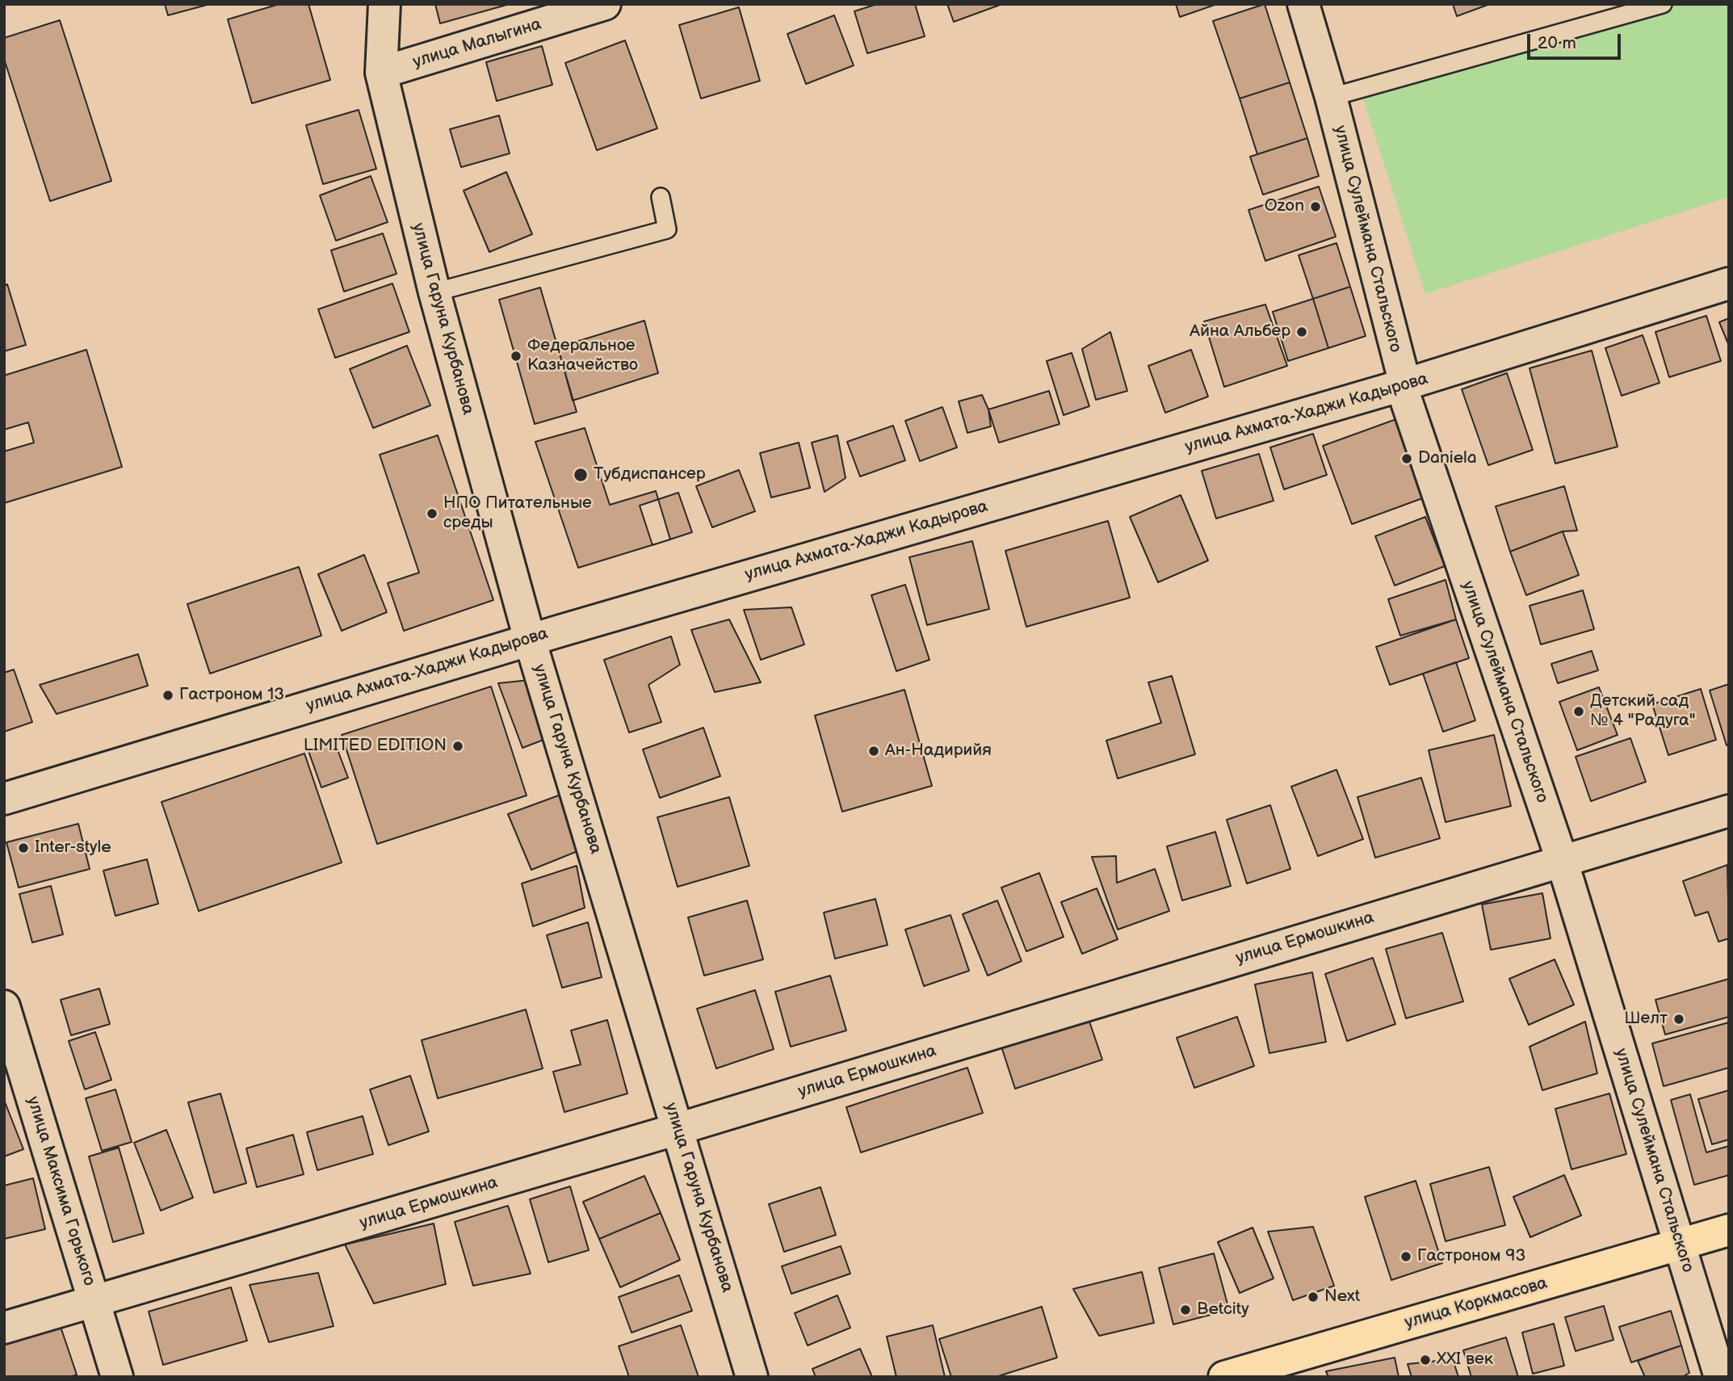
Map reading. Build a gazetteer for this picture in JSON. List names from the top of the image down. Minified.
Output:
{"streets":{"main road":["улица Коркмасова"],"street":["улица Малыгина","улица Сулеймана Стальского","улица Гаруна Курбанова","улица Ахмата-Хаджи Кадырова","улица Ермошкина","улица Максима Горького"]},"crossings":[["улица Малыгина","улица Гаруна Курбанова"],["улица Сулеймана Стальского","улица Ахмата-Хаджи Кадырова"],["улица Сулеймана Стальского","улица Ермошкина"],["улица Сулеймана Стальского","улица Коркмасова"],["улица Гаруна Курбанова","улица Ахмата-Хаджи Кадырова"],["улица Гаруна Курбанова","улица Ермошкина"],["улица Ермошкина","улица Максима Горького"]],"places":["Ozon","Айна Альбер","Федеральное Казначейство","Daniela","Тубдиспансер","НПО Питательные среды","Гастроном 13","Детский сад № 4 \"Радуга\"","LIMITED EDITION","Ан-Надирийя","Inter-style","Шелт","Гастроном 93","Next","Betcity","XXI век"],"scale_bar":"20 m"}
